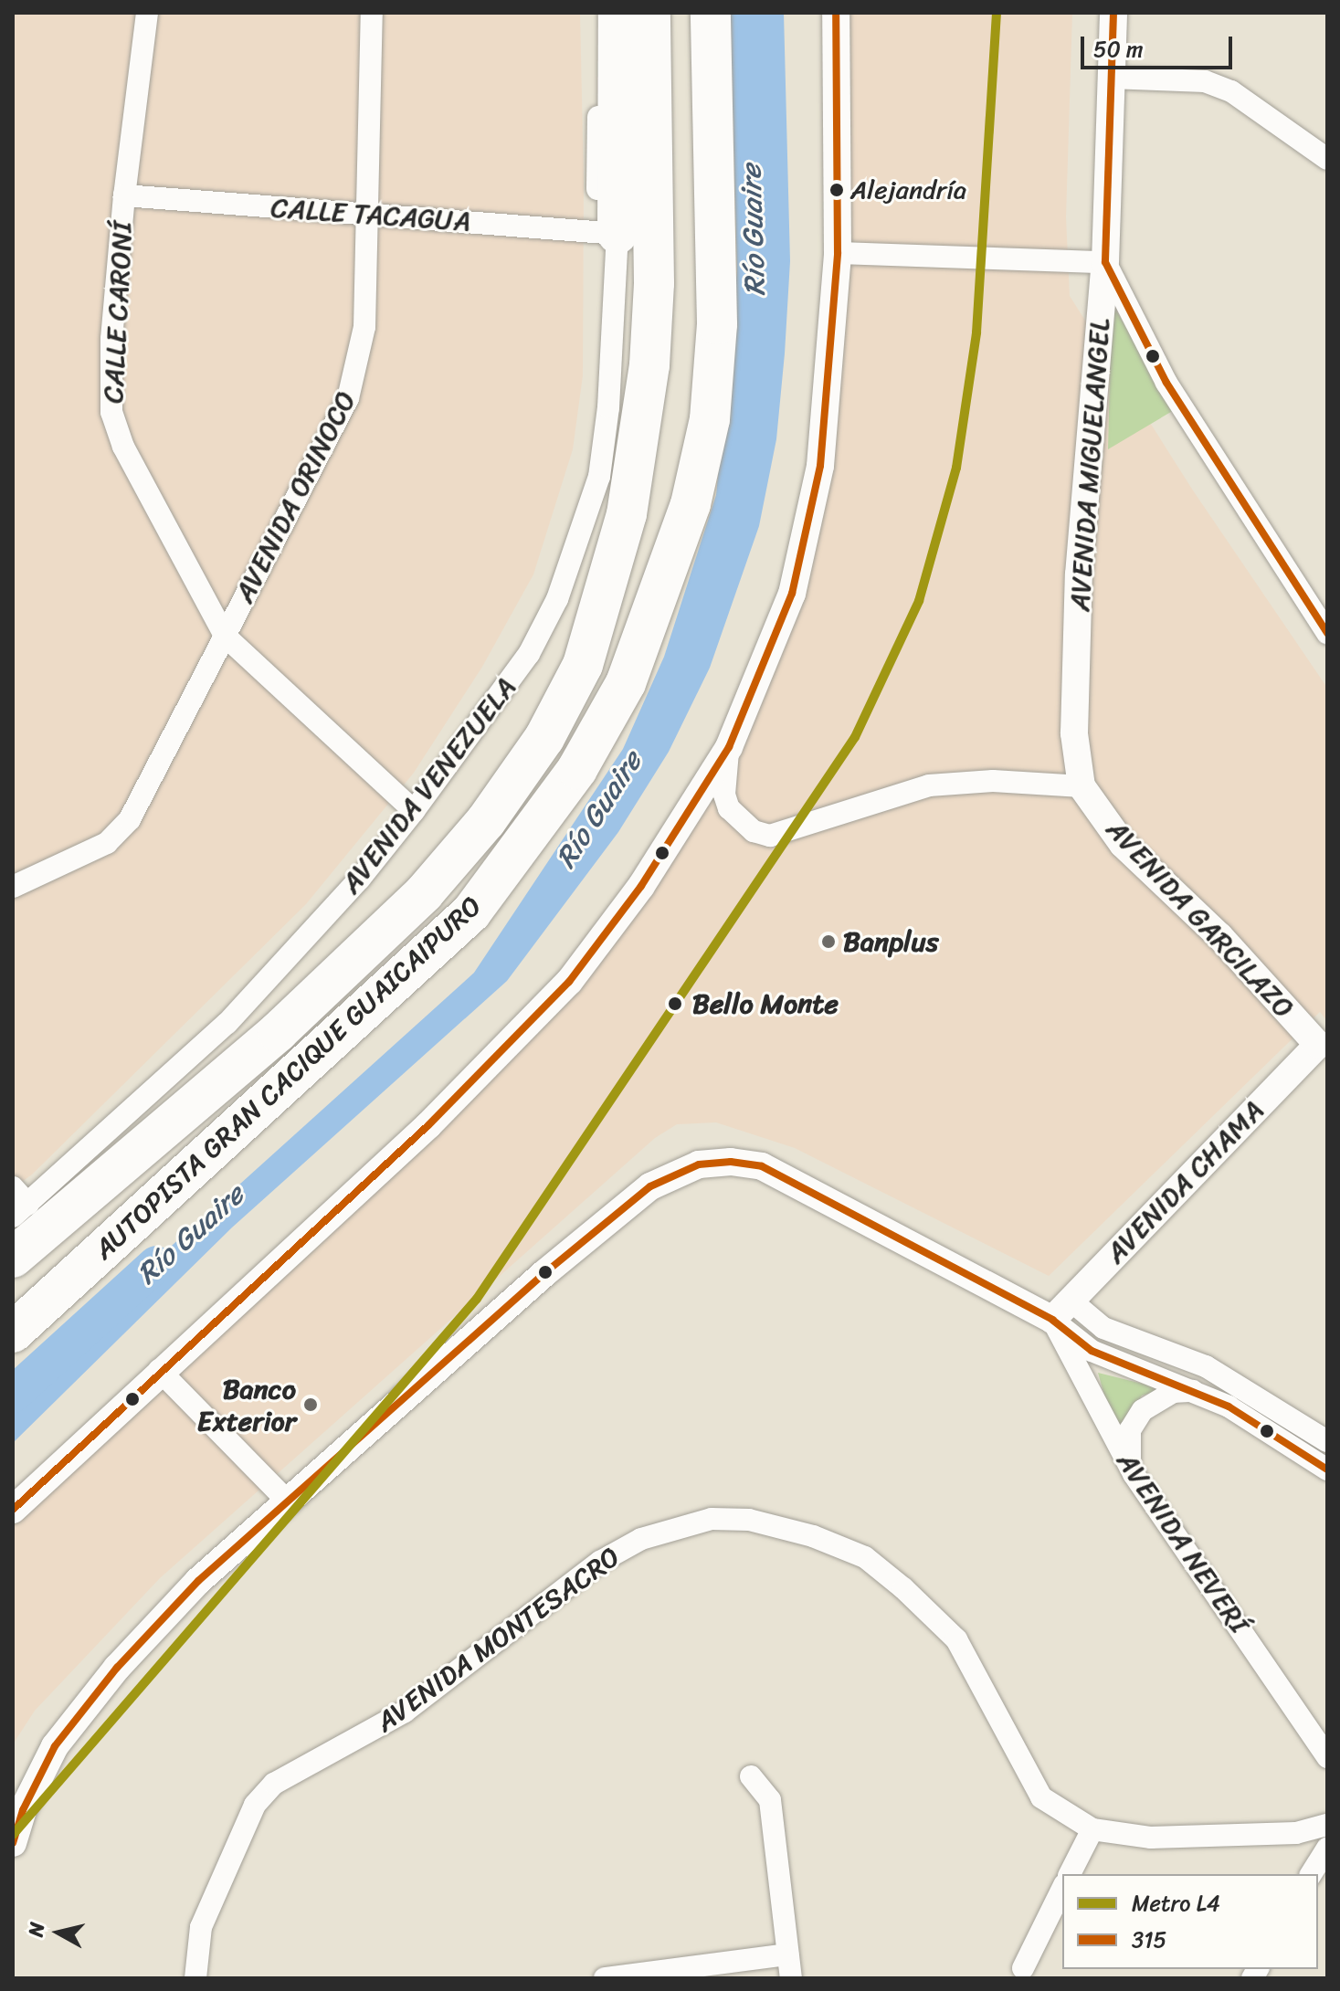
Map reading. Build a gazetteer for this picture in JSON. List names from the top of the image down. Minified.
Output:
{"streets":{"highway":["AUTOPISTA GRAN CACIQUE GUAICAIPURO"],"street":["CALLE TACAGUA","CALLE CARONÍ","AVENIDA MIGUELANGEL","AVENIDA ORINOCO","AVENIDA VENEZUELA","AVENIDA GARCILAZO","AVENIDA CHAMA","AVENIDA NEVERÍ","AVENIDA MONTESACRO"]},"crossings":[["CALLE TACAGUA","CALLE CARONÍ"],["CALLE TACAGUA","AVENIDA ORINOCO"],["CALLE TACAGUA","AVENIDA VENEZUELA"],["CALLE CARONÍ","AVENIDA ORINOCO"],["CALLE CARONÍ","AVENIDA VENEZUELA"],["AVENIDA MIGUELANGEL","AVENIDA GARCILAZO"],["AVENIDA GARCILAZO","AVENIDA CHAMA"],["AVENIDA CHAMA","AVENIDA NEVERÍ"]],"water":["Río Guaire"],"places":["Alejandría","Banplus","Bello Monte","Banco Exterior"],"lines":["metro line L4","transit line 315"],"legend":["Metro L4","315"],"scale_bar":"50 m","north":"left"}
